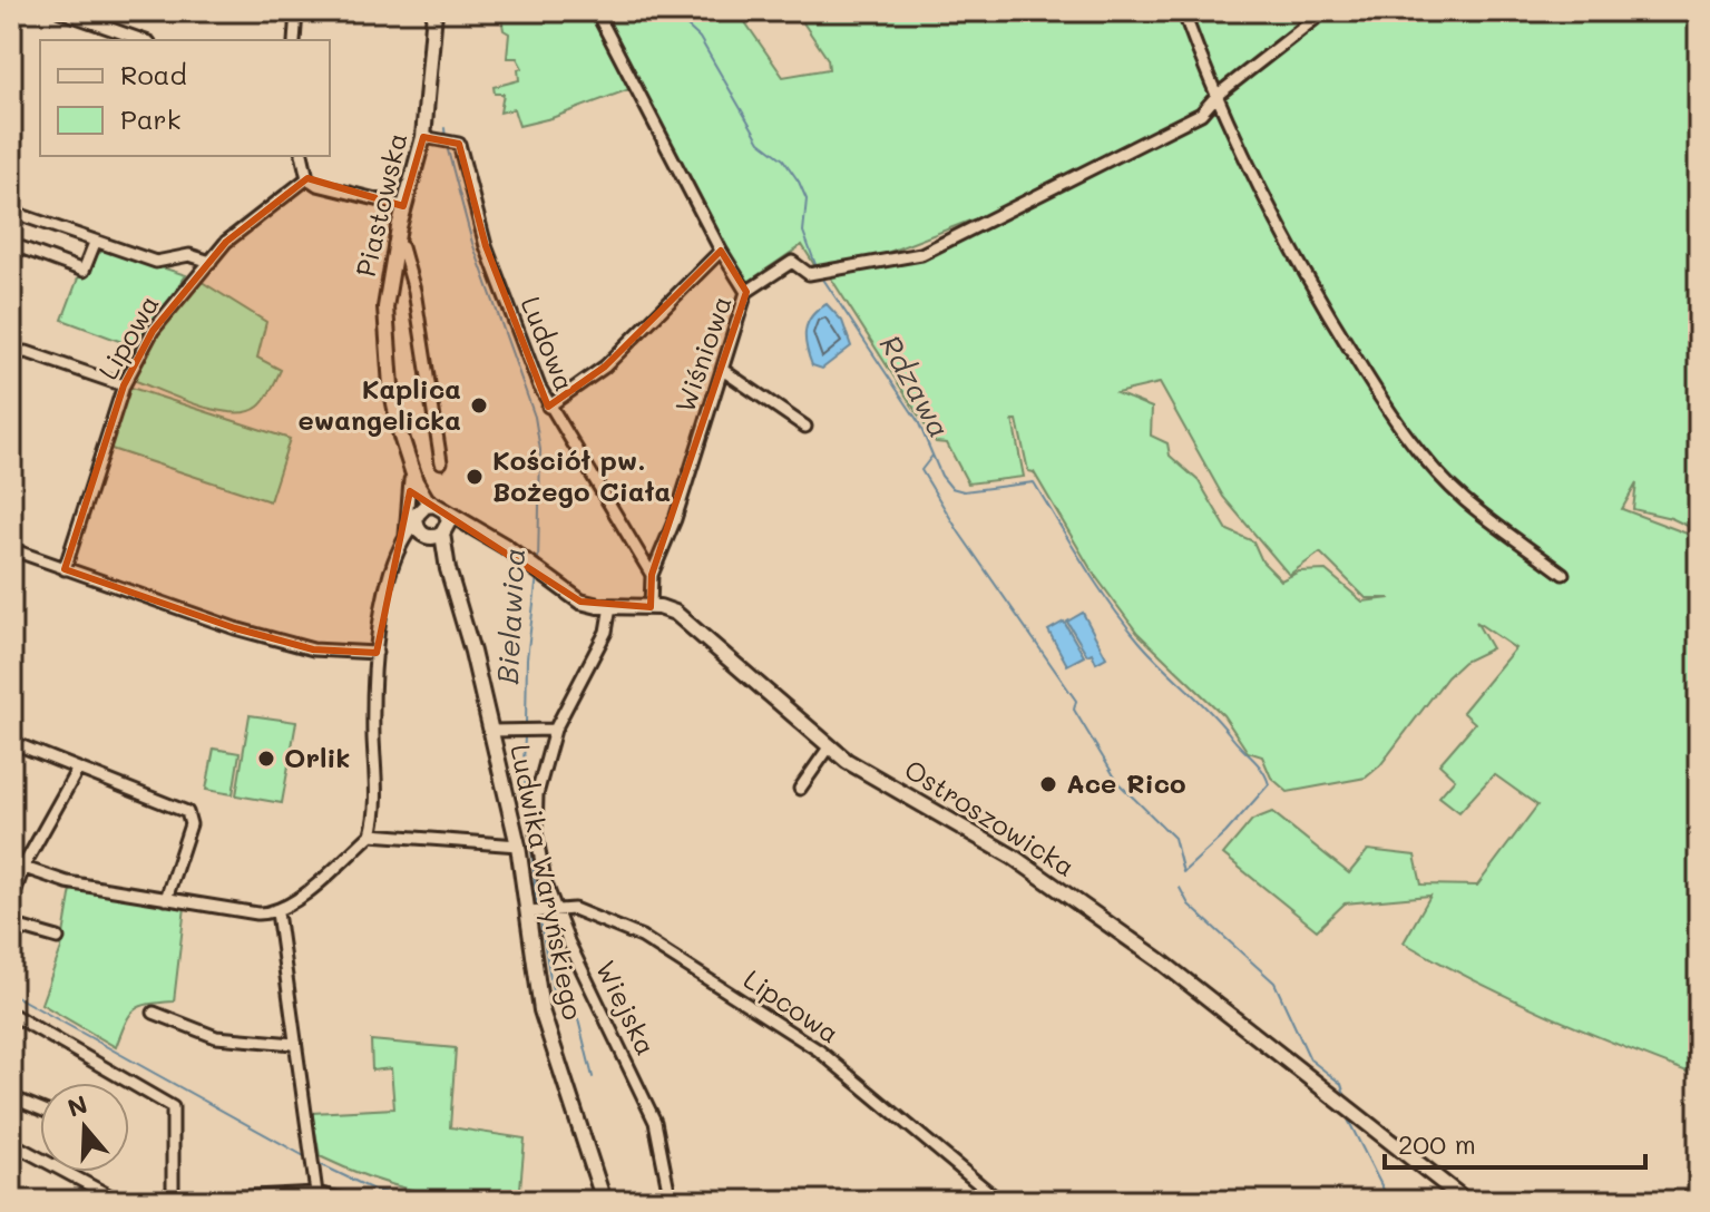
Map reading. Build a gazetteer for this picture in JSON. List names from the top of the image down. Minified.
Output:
{"streets":{"main road":["Piastowska","Ostroszowicka","Ludwika Waryńskiego"],"street":["Lipowa","Ludowa","Wiśniowa","Lipcowa","Wiejska"]},"crossings":[["Piastowska","Ludowa"],["Piastowska","Ostroszowicka"],["Piastowska","Ludwika Waryńskiego"],["Ludowa","Wiśniowa"],["Wiśniowa","Ostroszowicka"],["Ostroszowicka","Wiejska"],["Ludwika Waryńskiego","Lipcowa"],["Lipcowa","Wiejska"]],"water":["Rdzawa","Bielawica"],"places":["Kaplica ewangelicka","Kościół pw. Bożego Ciała","Orlik","Ace Rico"],"legend":["Road","Park"],"scale_bar":"200 m","north":"top"}
